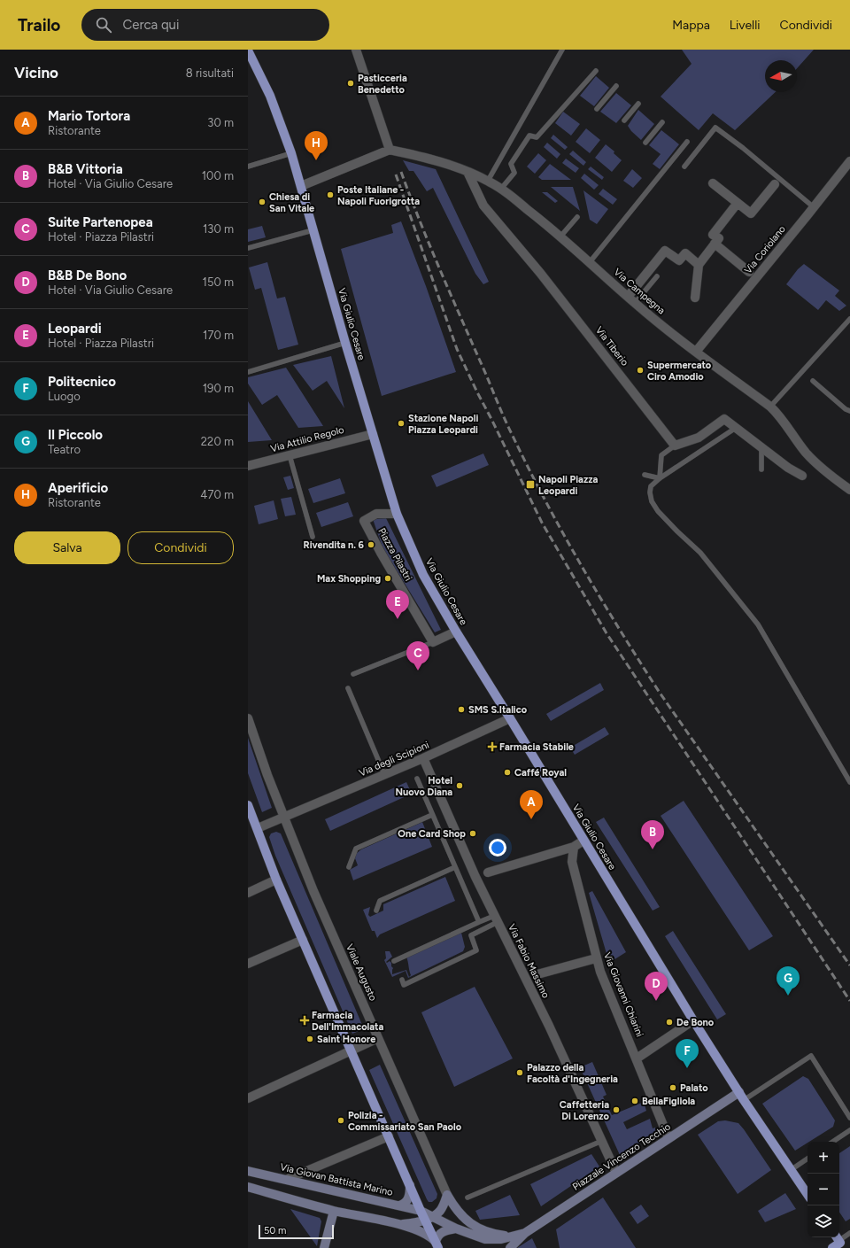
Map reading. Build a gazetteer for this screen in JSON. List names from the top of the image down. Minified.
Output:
{"streets":{"main road":["Via Giulio Cesare","Viale Augusto","Piazzale Vincenzo Tecchio","Via Giovan Battista Marino"],"street":["Via Coriolano","Via Campegna","Via Tiberio","Via Attilio Regolo","Piazza Pilastri","Via degli Scipioni","Via Fabio Massimo","Via Giovanni Chiarini"]},"crossings":[["Via Coriolano","Via Campegna"],["Via Campegna","Via Tiberio"],["Via Giulio Cesare","Via Attilio Regolo"],["Via Giulio Cesare","Piazza Pilastri"],["Via Giulio Cesare","Via degli Scipioni"],["Via Giulio Cesare","Piazzale Vincenzo Tecchio"],["Via degli Scipioni","Via Fabio Massimo"],["Via degli Scipioni","Viale Augusto"],["Via Fabio Massimo","Piazzale Vincenzo Tecchio"],["Viale Augusto","Piazzale Vincenzo Tecchio"],["Via Giovanni Chiarini","Piazzale Vincenzo Tecchio"]],"places":{"other":["Pasticceria Benedetto","Poste Italiane - Napoli Fuorigrotta","Chiesa di San Vitale","Supermercato Ciro Amodio","Stazione Napoli Piazza Leopardi","Rivendita n. 6","Max Shopping","SMS S.Italico","Caffé Royal","Hotel Nuovo Diana","One Card Shop","De Bono","Saint Honore","Palazzo della Facoltà d'Ingegneria","Palato","BellaFigliola","Caffetteria Di Lorenzo","Polizia - Commissariato San Paolo"],"transit":["Napoli Piazza Leopardi"],"health":["Farmacia Stabile","Farmacia Dell'Immacolata"]},"scale_bar":"50 m","north":"left","page":{"header":"Trailo","search":"Cerca qui","nav":["Mappa","Livelli","Condividi"],"heading":["Vicino","8 risultati"],"list":[{"mark":"A","name":"Mario Tortora","note":"Ristorante","value":"30 m"},{"mark":"B","name":"B&B Vittoria","note":"Hotel · Via Giulio Cesare","value":"100 m"},{"mark":"C","name":"Suite Partenopea","note":"Hotel · Piazza Pilastri","value":"130 m"},{"mark":"D","name":"B&B De Bono","note":"Hotel · Via Giulio Cesare","value":"150 m"},{"mark":"E","name":"Leopardi","note":"Hotel · Piazza Pilastri","value":"170 m"},{"mark":"F","name":"Politecnico","note":"Luogo","value":"190 m"},{"mark":"G","name":"Il Piccolo","note":"Teatro","value":"220 m"},{"mark":"H","name":"Aperificio","note":"Ristorante","value":"470 m"}],"pins":["H","E","C","A","B","G","D","F"],"buttons":["Salva","Condividi"],"map_buttons":["+","−"],"scale":"50 m"}}
